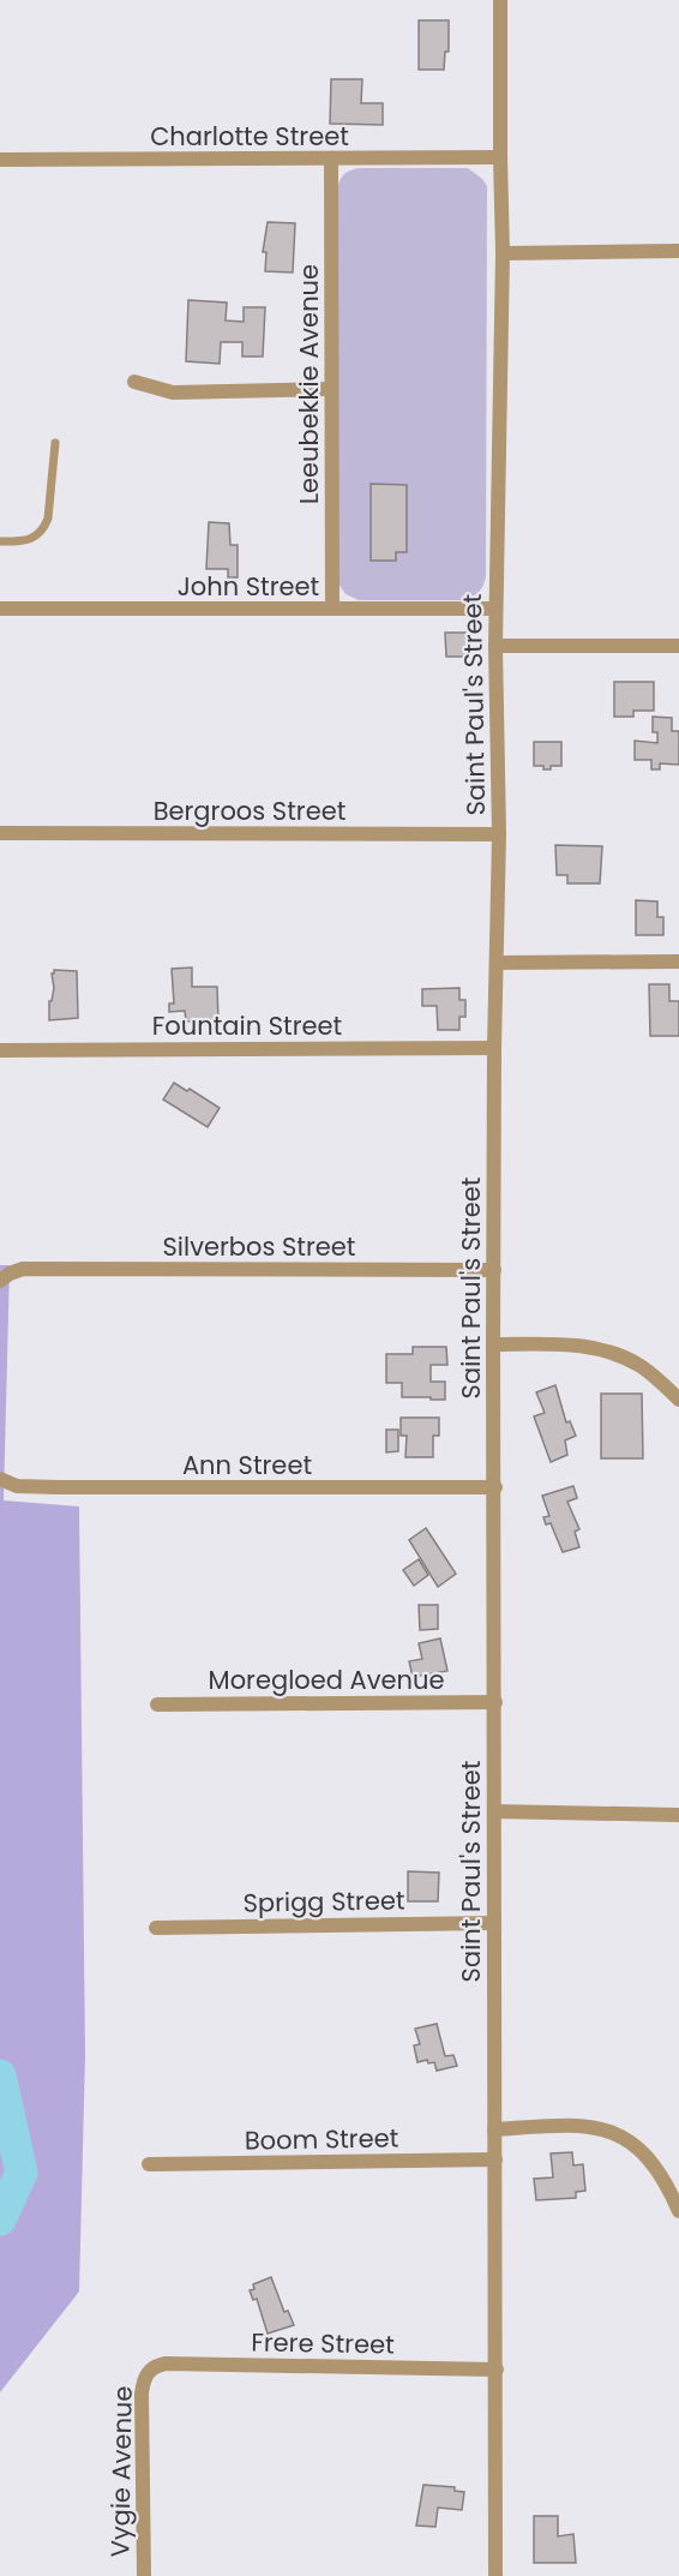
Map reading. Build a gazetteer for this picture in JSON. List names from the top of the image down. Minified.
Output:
{"streets":{"street":["Charlotte Street","Leeubekkie Avenue","John Street","Saint Paul's Street","Bergroos Street","Fountain Street","Silverbos Street","Ann Street","Moregloed Avenue","Sprigg Street","Boom Street","Frere Street","Vygie Avenue"]},"crossings":[["Charlotte Street","Leeubekkie Avenue"],["Charlotte Street","Saint Paul's Street"],["Leeubekkie Avenue","John Street"],["John Street","Saint Paul's Street"],["Saint Paul's Street","Bergroos Street"],["Saint Paul's Street","Fountain Street"],["Saint Paul's Street","Silverbos Street"],["Saint Paul's Street","Ann Street"],["Saint Paul's Street","Moregloed Avenue"],["Saint Paul's Street","Sprigg Street"],["Saint Paul's Street","Boom Street"],["Saint Paul's Street","Frere Street"],["Frere Street","Vygie Avenue"]]}
